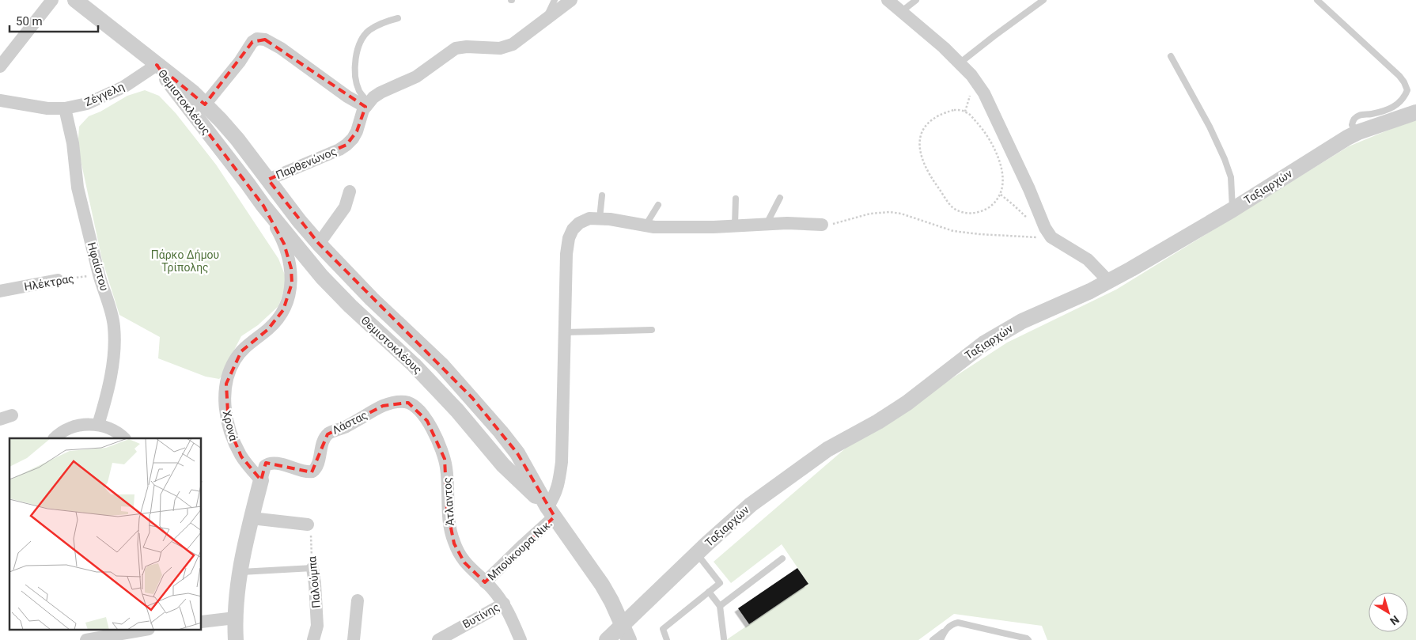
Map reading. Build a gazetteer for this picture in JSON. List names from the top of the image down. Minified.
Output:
{"streets":{"street":["Ζέγγελη","Θεμιστοκλέους","Παρθενώνος","Ταξιαρχών","Ηφαίστου","Ηλέκτρας","Λάστας","Χρονά","Άτλαντος","Μπούκουρα Νικ.","Παλούμπα","Βυτίνης"]},"crossings":[["Ζέγγελη","Θεμιστοκλέους"],["Ζέγγελη","Ηφαίστου"],["Θεμιστοκλέους","Παρθενώνος"],["Θεμιστοκλέους","Ταξιαρχών"],["Θεμιστοκλέους","Χρονά"],["Θεμιστοκλέους","Μπούκουρα Νικ."],["Ηφαίστου","Ηλέκτρας"],["Λάστας","Χρονά"],["Λάστας","Άτλαντος"],["Άτλαντος","Μπούκουρα Νικ."],["Άτλαντος","Βυτίνης"]],"parks":["Πάρκο Δήμου Τρίπολης"],"scale_bar":"50 m","north":"bottom right"}
